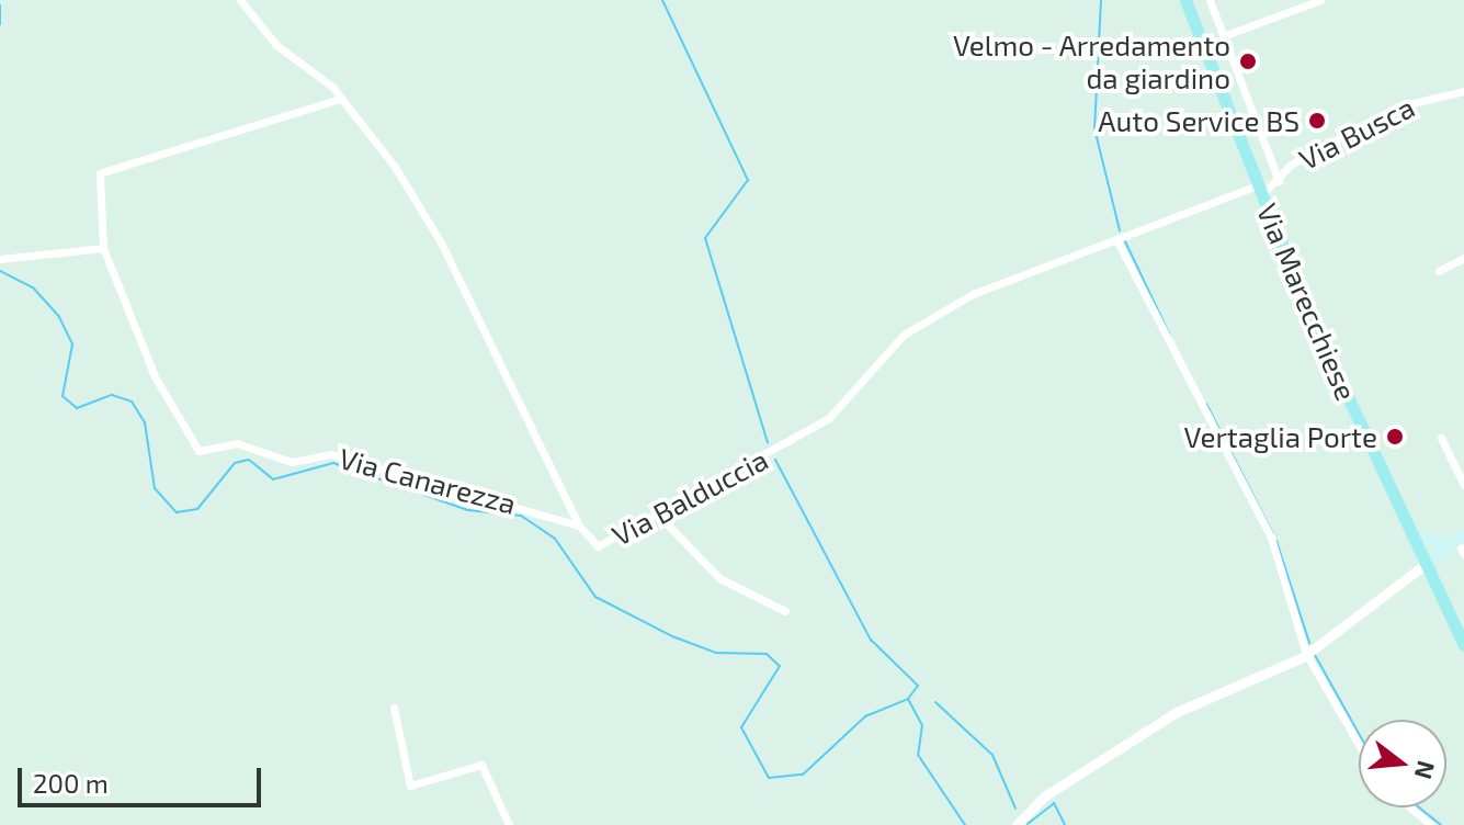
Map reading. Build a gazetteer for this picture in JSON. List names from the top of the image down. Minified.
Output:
{"streets":{"main road":["Via Marecchiese"],"street":["Via Busca","Via Canarezza","Via Balduccia"]},"crossings":[["Via Busca","Via Marecchiese"],["Via Busca","Via Balduccia"],["Via Marecchiese","Via Balduccia"],["Via Canarezza","Via Balduccia"]],"places":["Velmo - Arredamento da giardino","Auto Service BS","Vertaglia Porte"],"scale_bar":"200 m","north":"right"}
